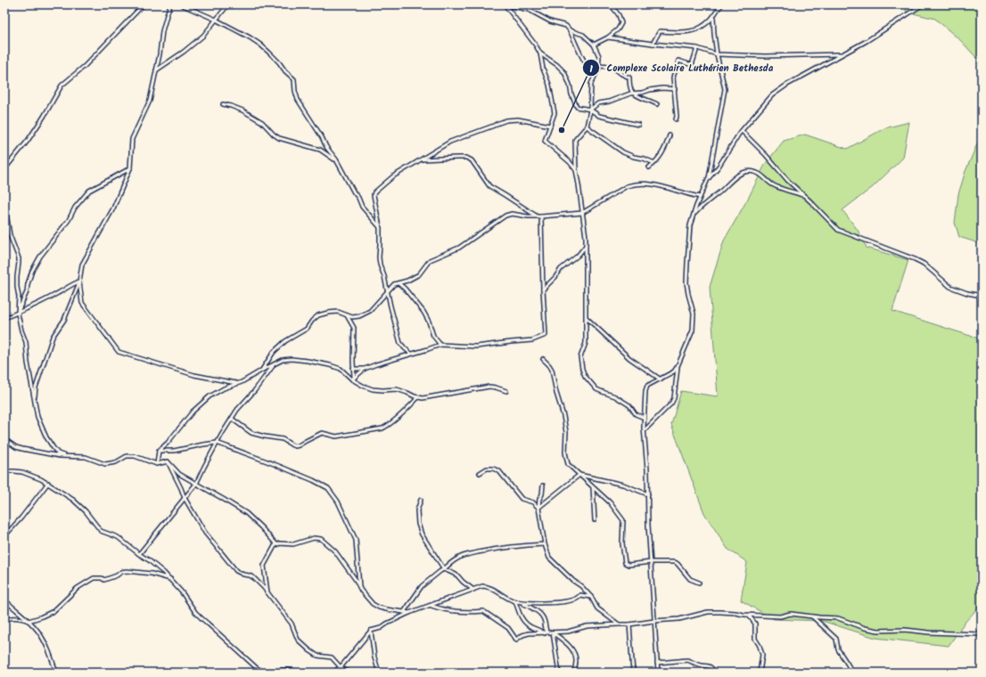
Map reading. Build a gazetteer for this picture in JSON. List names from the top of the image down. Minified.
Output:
{"places":["Complexe Scolaire Luthérien Bethesda"]}
